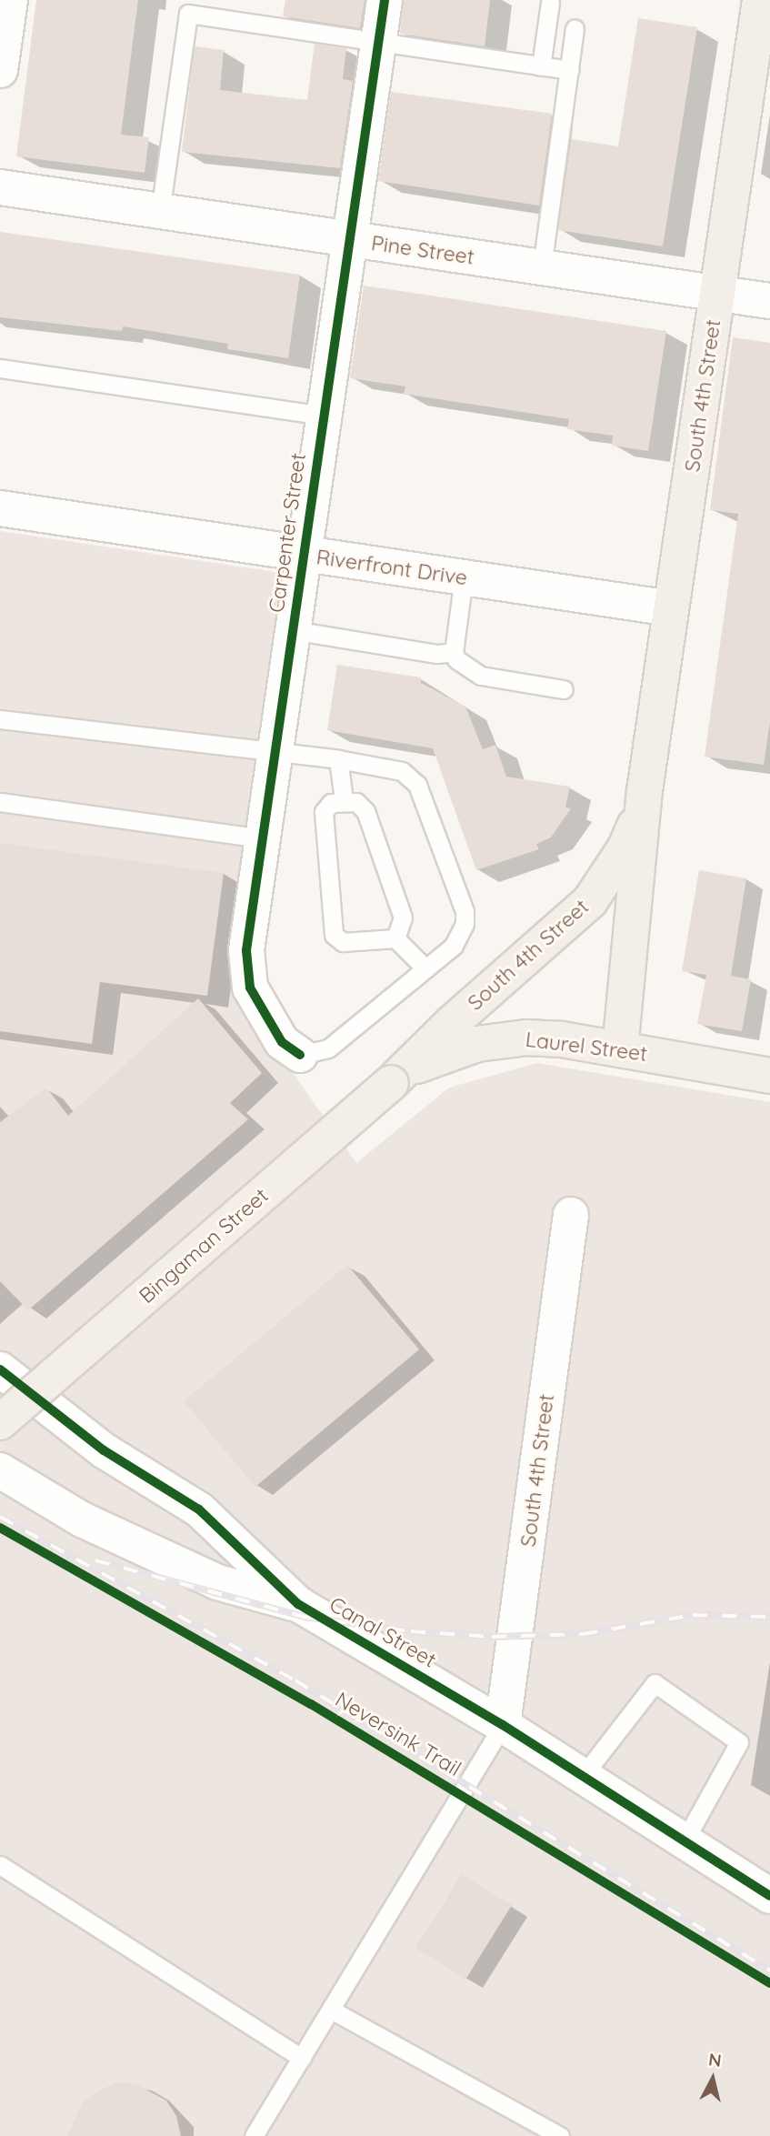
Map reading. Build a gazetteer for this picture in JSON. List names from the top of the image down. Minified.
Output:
{"streets":{"main road":["South 4th Street","Laurel Street","Bingaman Street"],"street":["Pine Street","Carpenter Street","Riverfront Drive","Canal Street"],"cycle path":["Neversink Trail"]},"crossings":[["Pine Street","South 4th Street"],["Pine Street","Carpenter Street"],["South 4th Street","Riverfront Drive"],["South 4th Street","Laurel Street"],["South 4th Street","Bingaman Street"],["South 4th Street","Canal Street"],["Carpenter Street","Riverfront Drive"],["Laurel Street","Bingaman Street"]],"north":"top"}
